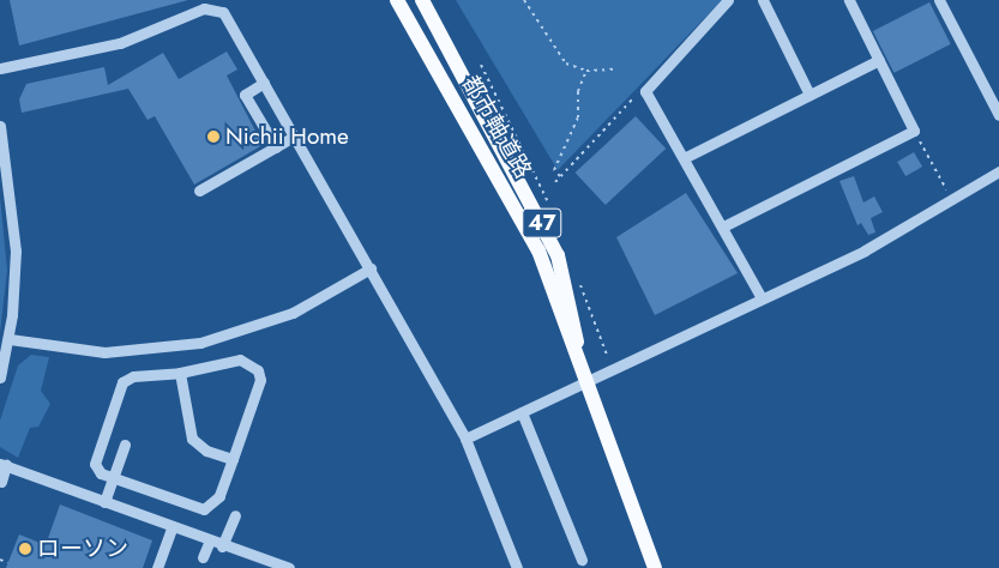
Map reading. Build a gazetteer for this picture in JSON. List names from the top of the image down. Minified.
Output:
{"streets":{"main road":["都市軸道路","47"]},"places":["Nichii Home","ローソン"]}
